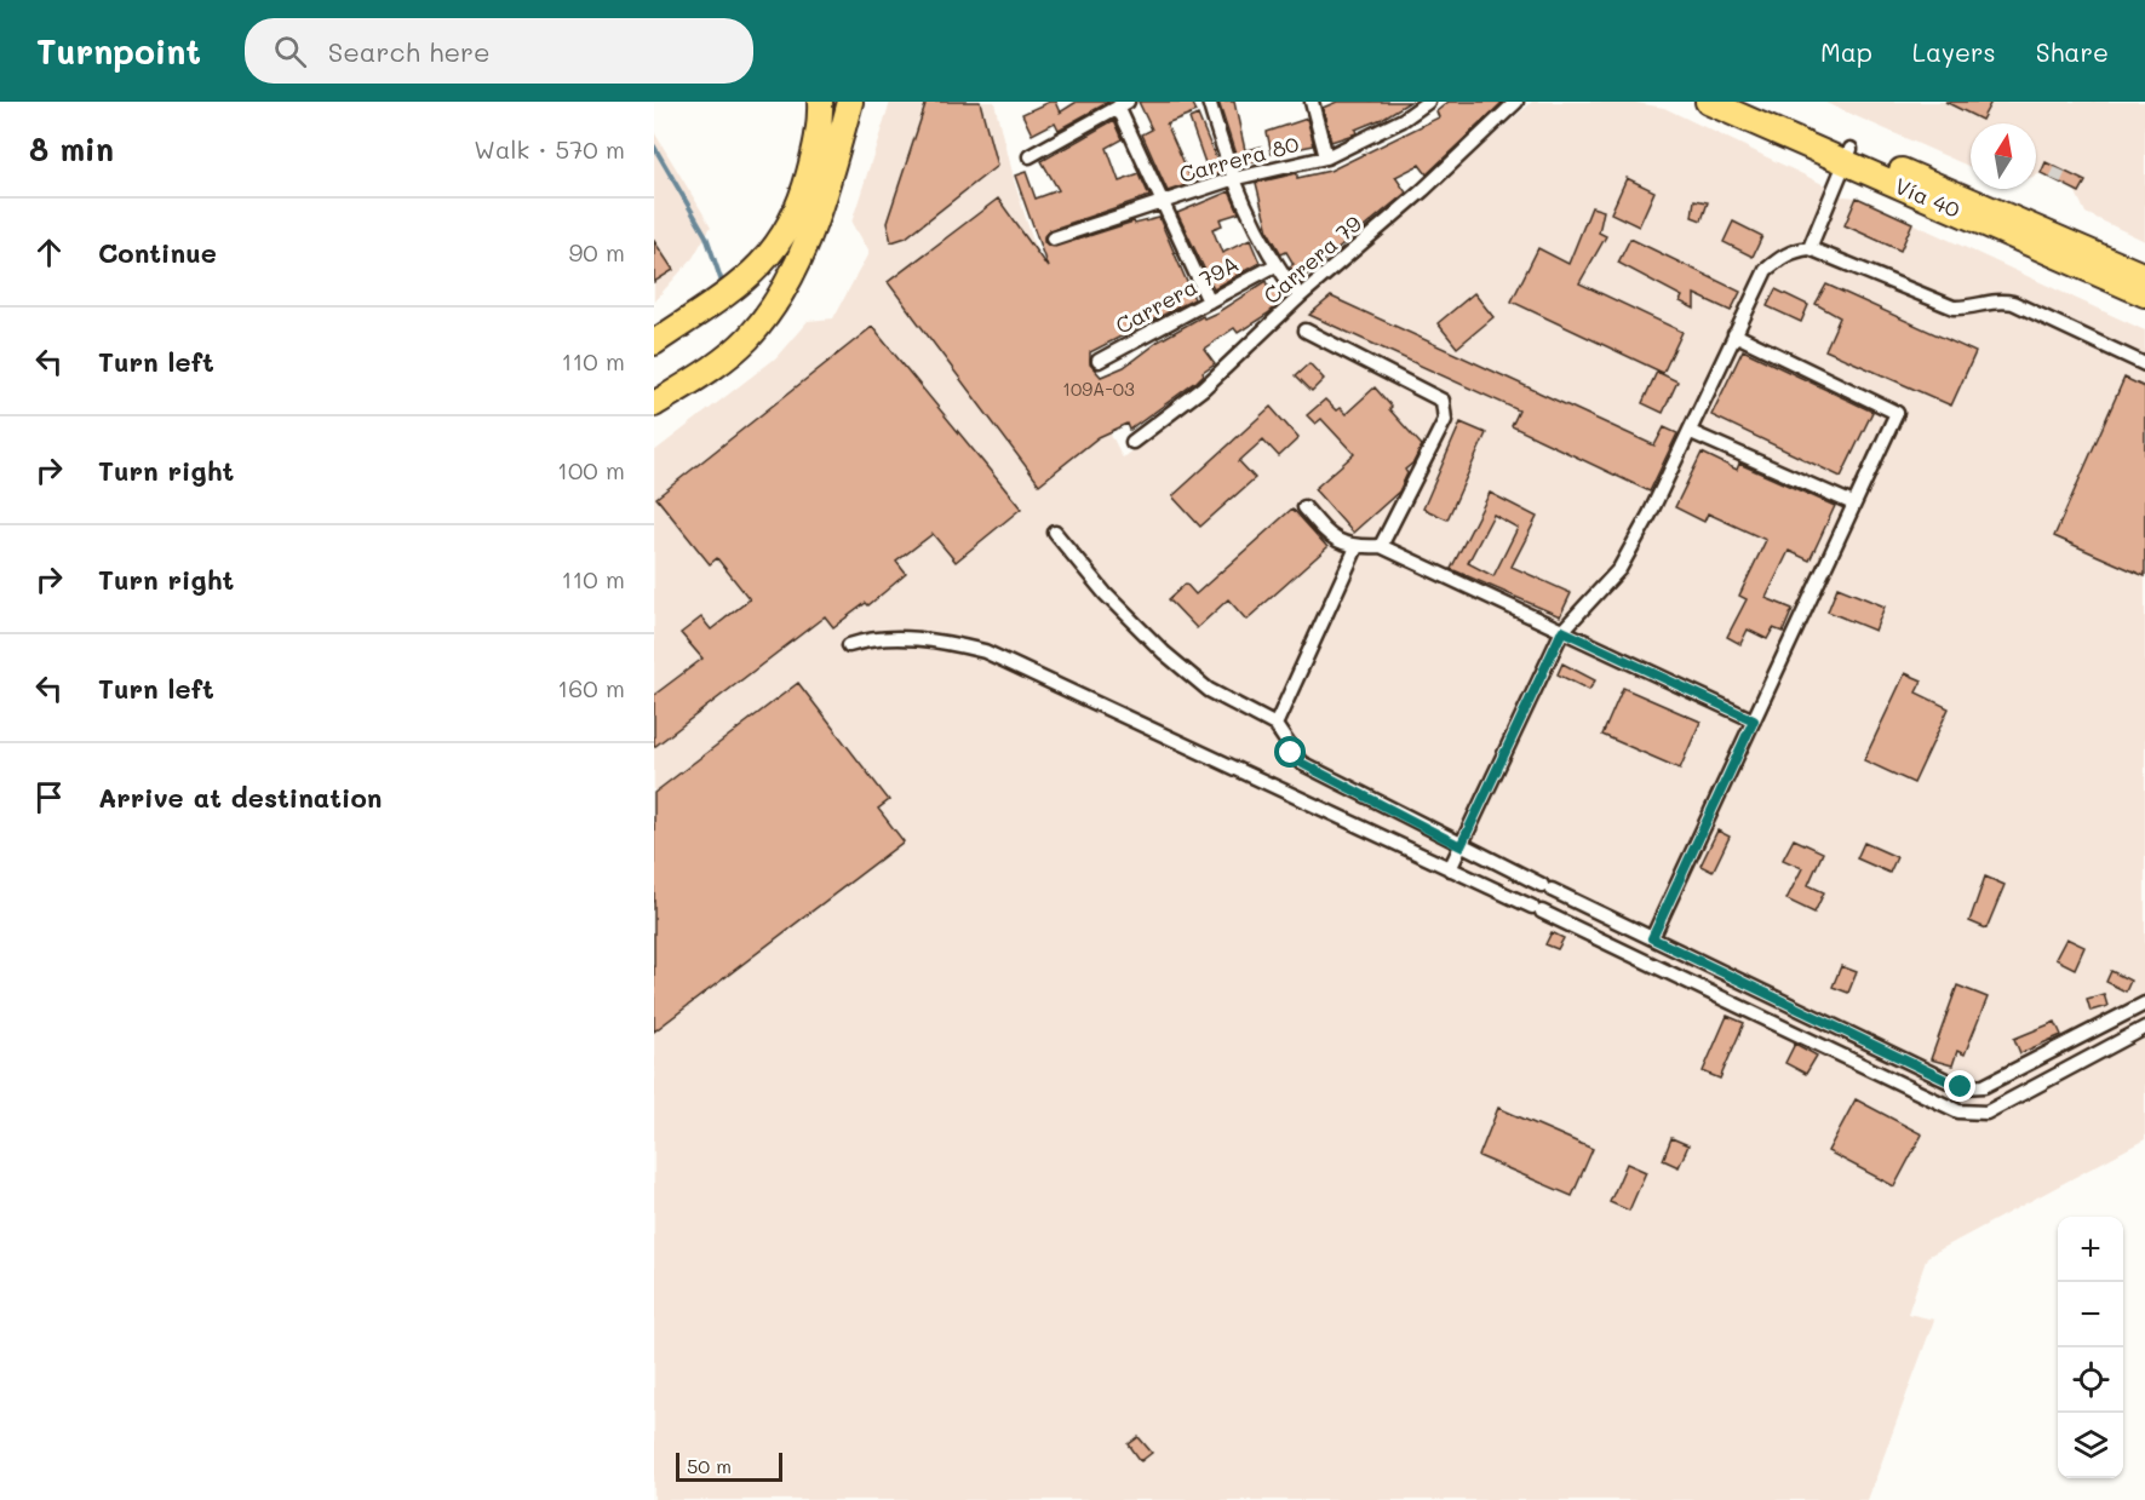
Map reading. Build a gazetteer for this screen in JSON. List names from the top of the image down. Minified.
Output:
{"streets":{"highway":["Vía 40"],"street":["Carrera 80","Carrera 79","Carrera 79A"]},"house_numbers":["109A-03"],"scale_bar":"50 m","north":"top","page":{"header":"Turnpoint","search":"Search here","nav":["Map","Layers","Share"],"heading":["8 min","Walk · 570 m"],"list":[["Continue","90 m"],["Turn left","110 m"],["Turn right","100 m"],["Turn right","110 m"],["Turn left","160 m"],"Arrive at destination"],"map_buttons":["+","−"],"scale":"50 m"}}
